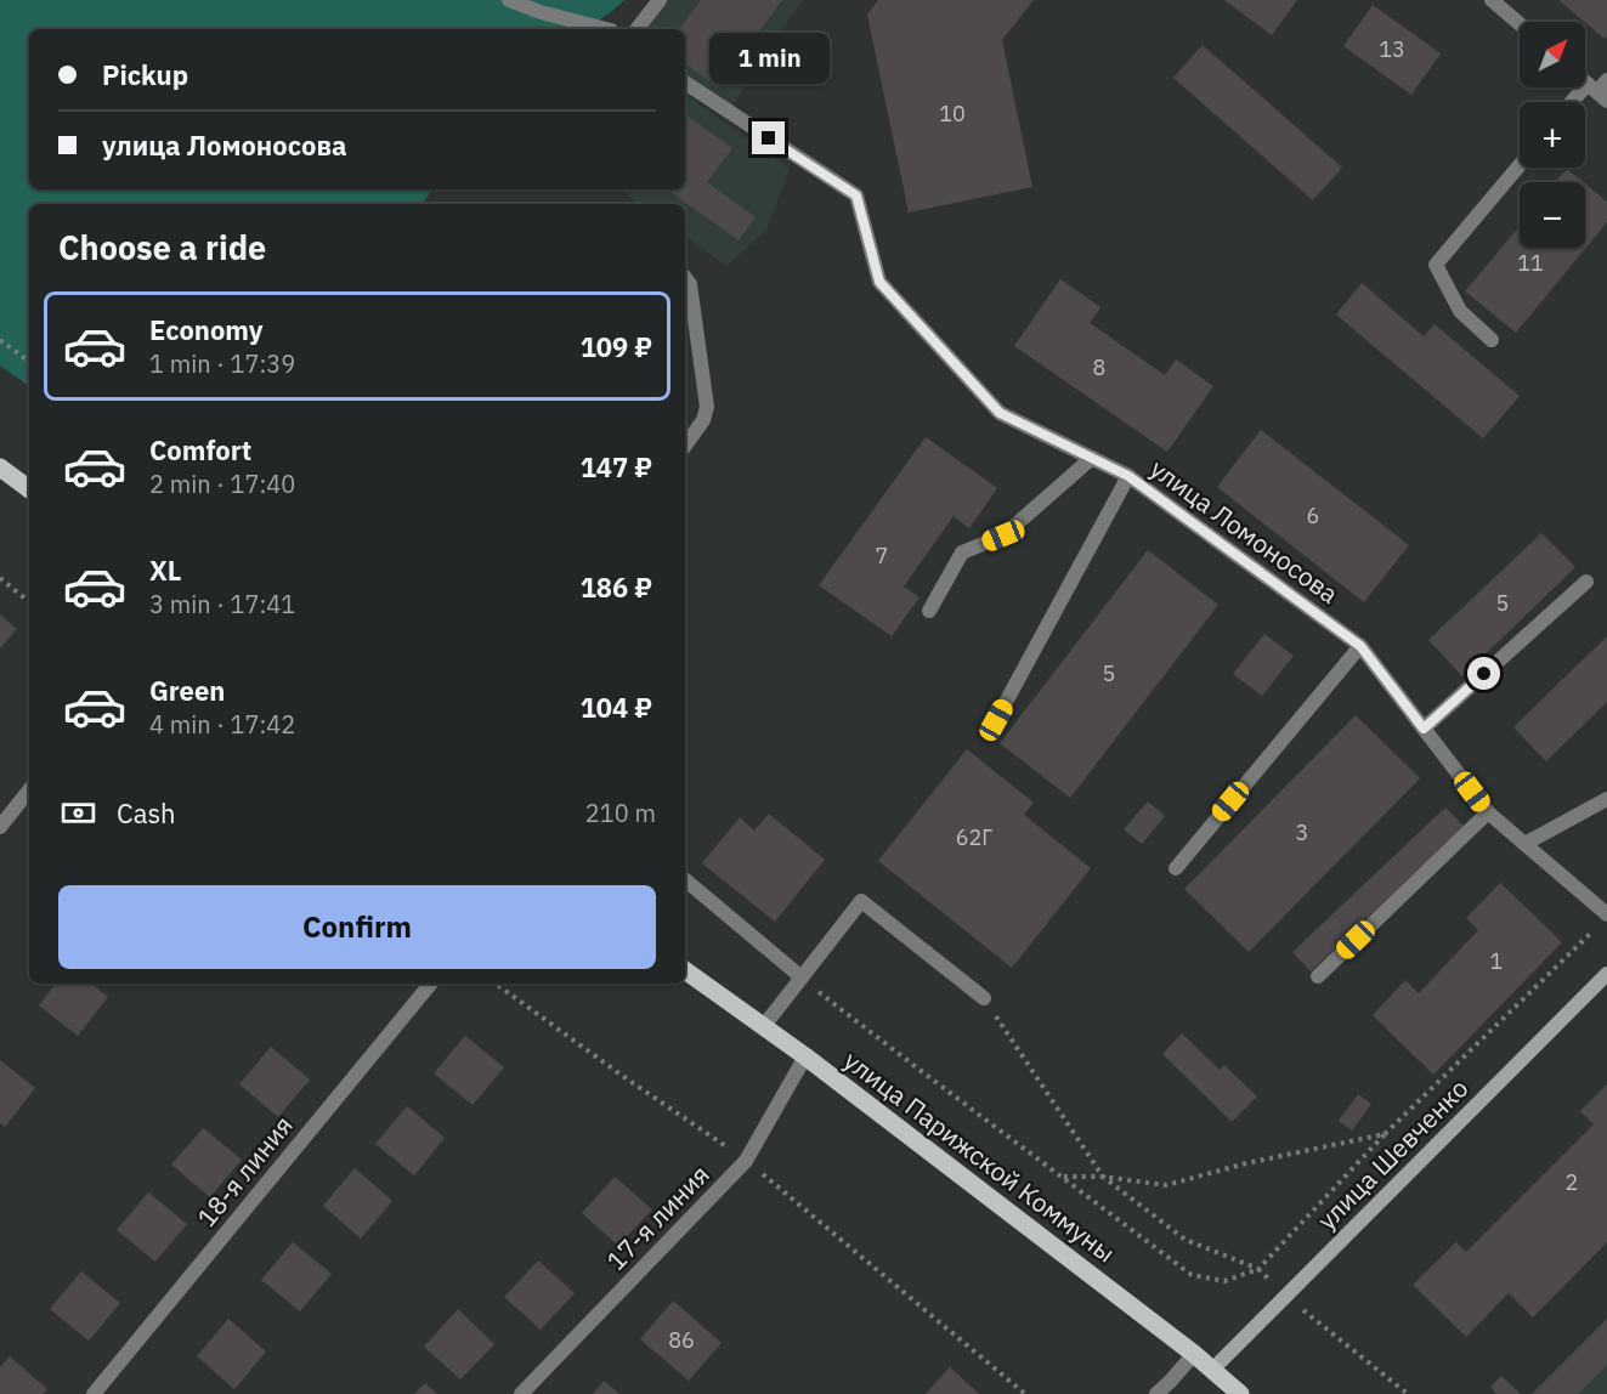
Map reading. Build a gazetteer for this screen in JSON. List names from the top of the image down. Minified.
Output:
{"streets":{"main road":["улица Парижской Коммуны"],"street":["улица Ломоносова","улица Шевченко","18-я линия","17-я линия"]},"crossings":[["улица Шевченко","улица Парижской Коммуны"],["улица Парижской Коммуны","17-я линия"]],"house_numbers":["13","10","11","8","6","7","5","5","3","62Г","1","2","86"],"north":"top right","page":{"map_buttons":["+","−"],"banner":["Pickup","улица Ломоносова"],"bubble":"1 min","heading":"Choose a ride","list":[{"name":"Economy","note":"1 min · 17:39","value":"109 ₽"},{"name":"Comfort","note":"2 min · 17:40","value":"147 ₽"},{"name":"XL","note":"3 min · 17:41","value":"186 ₽"},{"name":"Green","note":"4 min · 17:42","value":"104 ₽"}],"pay":["Cash","210 m"],"buttons":"Confirm"}}
